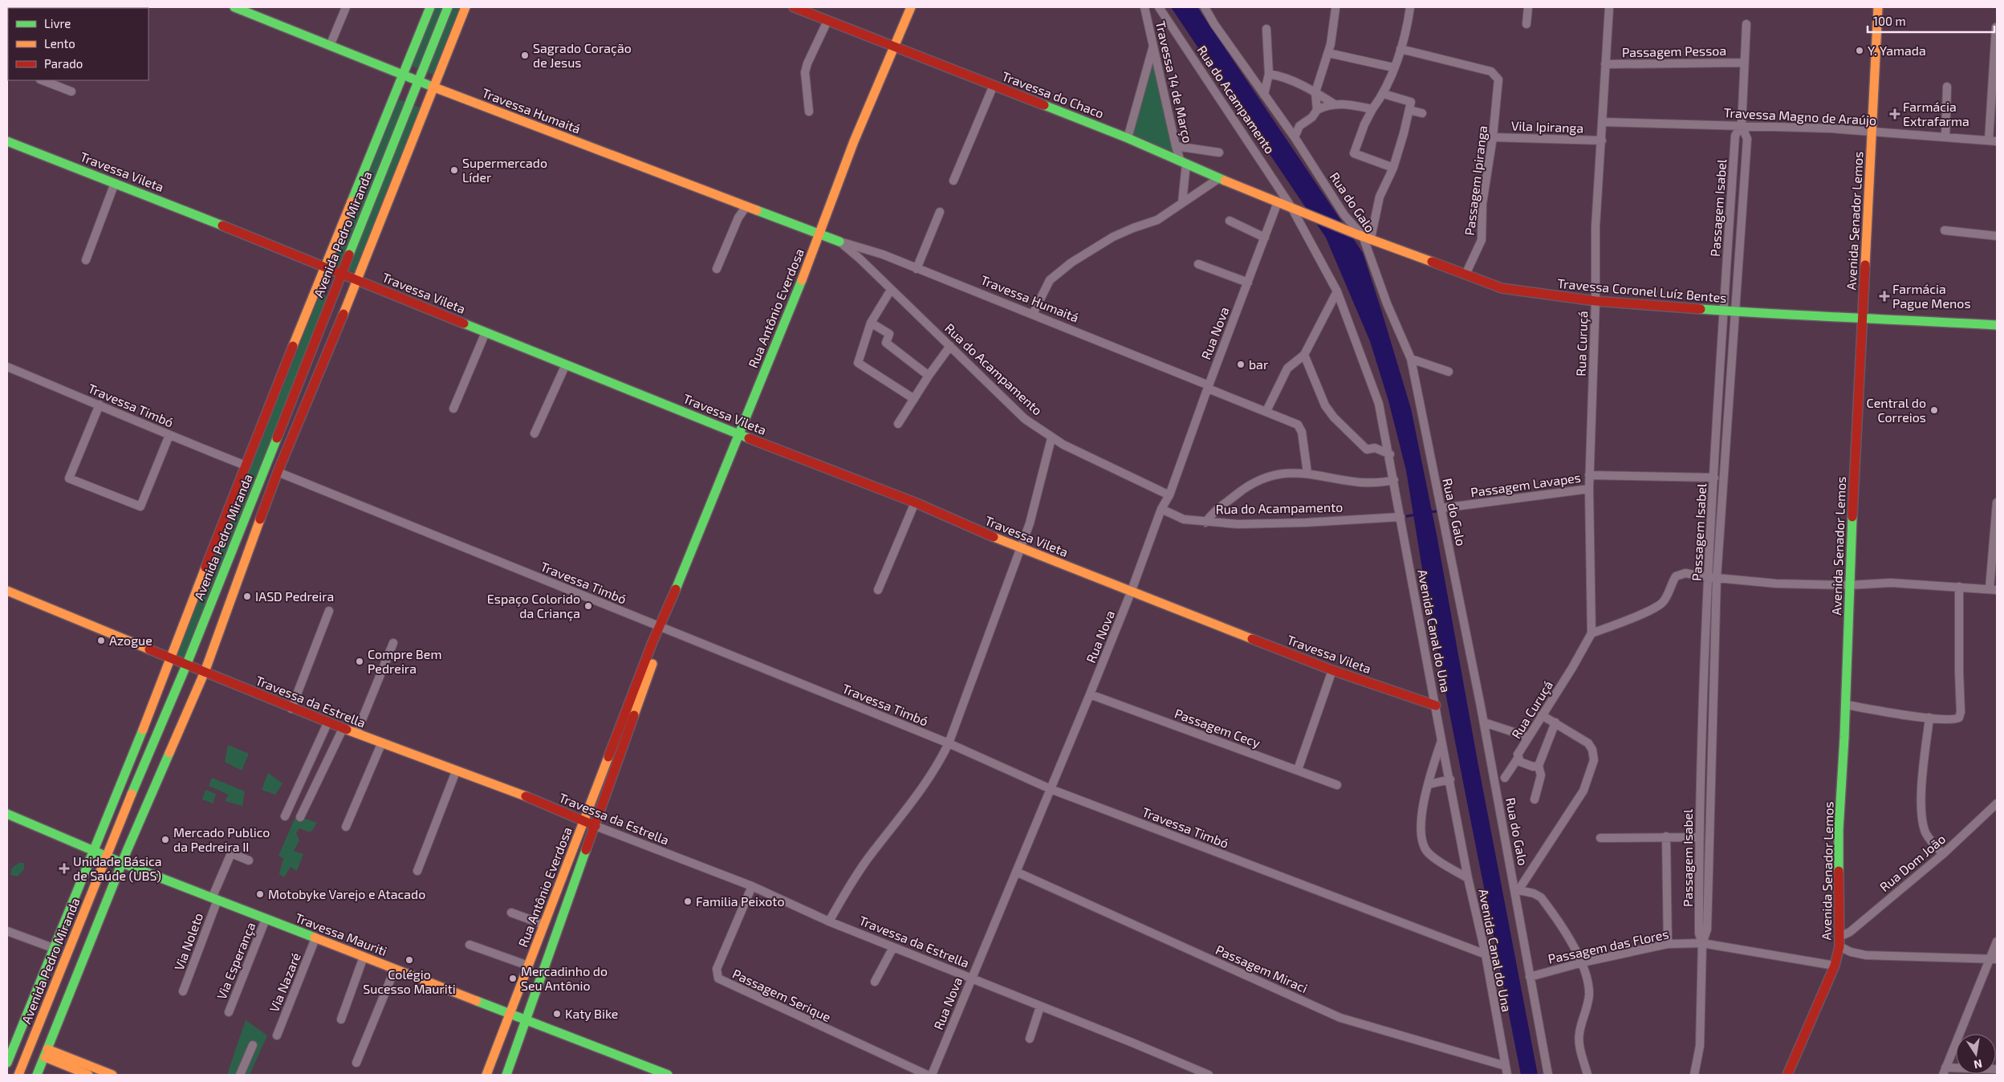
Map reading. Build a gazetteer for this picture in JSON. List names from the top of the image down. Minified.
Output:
{"streets":{"street":["Passagem Pessoa","Travessa 14 de Março","Travessa do Chaco","Rua do Acampamento","Travessa Humaitá","Travessa Magno de Araújo","Vila Ipiranga","Travessa Vileta","Passagem Ipiranga","Rua do Galo","Passagem Isabel","Avenida Senador Lemos","Avenida Pedro Miranda","Travessa Coronel Luíz Bentes","Rua Antônio Everdosa","Rua Nova","Rua Curuçá","Travessa Timbó","Passagem Lavapes","Avenida Canal do Una","Travessa da Estrella","Passagem Cecy","Rua Dom João","Travessa Mauriti","Via Noleto","Passagem das Flores","Via Esperança","Passagem Miraci","Via Nazaré","Passagem Serique"]},"crossings":[["Passagem Pessoa","Passagem Isabel"],["Passagem Pessoa","Rua Curuçá"],["Travessa 14 de Março","Travessa do Chaco"],["Travessa do Chaco","Rua do Acampamento"],["Travessa do Chaco","Travessa Coronel Luíz Bentes"],["Travessa do Chaco","Rua Antônio Everdosa"],["Travessa do Chaco","Rua Nova"],["Travessa do Chaco","Avenida Canal do Una"],["Rua do Acampamento","Travessa Humaitá"],["Rua do Acampamento","Rua Antônio Everdosa"],["Rua do Acampamento","Rua Nova"],["Rua do Acampamento","Avenida Canal do Una"],["Travessa Humaitá","Avenida Pedro Miranda"],["Travessa Humaitá","Rua Antônio Everdosa"],["Travessa Humaitá","Rua Nova"],["Travessa Magno de Araújo","Passagem Isabel"],["Travessa Magno de Araújo","Avenida Senador Lemos"],["Travessa Magno de Araújo","Rua Curuçá"],["Vila Ipiranga","Passagem Ipiranga"],["Vila Ipiranga","Rua Curuçá"],["Travessa Vileta","Avenida Pedro Miranda"],["Travessa Vileta","Rua Antônio Everdosa"],["Travessa Vileta","Rua Nova"],["Travessa Vileta","Avenida Canal do Una"],["Passagem Ipiranga","Travessa Coronel Luíz Bentes"],["Rua do Galo","Travessa Coronel Luíz Bentes"],["Rua do Galo","Passagem Lavapes"],["Rua do Galo","Passagem das Flores"],["Passagem Isabel","Travessa Coronel Luíz Bentes"],["Passagem Isabel","Passagem das Flores"],["Avenida Senador Lemos","Travessa Coronel Luíz Bentes"],["Avenida Senador Lemos","Rua Dom João"],["Avenida Senador Lemos","Passagem das Flores"],["Avenida Pedro Miranda","Travessa Timbó"],["Avenida Pedro Miranda","Travessa da Estrella"],["Avenida Pedro Miranda","Travessa Mauriti"],["Travessa Coronel Luíz Bentes","Rua Curuçá"],["Rua Antônio Everdosa","Travessa Timbó"],["Rua Antônio Everdosa","Travessa da Estrella"],["Rua Antônio Everdosa","Travessa Mauriti"],["Rua Nova","Travessa Timbó"],["Rua Nova","Travessa da Estrella"],["Rua Nova","Passagem Cecy"],["Rua Nova","Passagem Miraci"],["Rua Curuçá","Passagem Lavapes"],["Travessa Timbó","Avenida Canal do Una"],["Avenida Canal do Una","Passagem Miraci"],["Travessa da Estrella","Passagem Serique"],["Travessa Mauriti","Via Noleto"],["Travessa Mauriti","Via Esperança"],["Travessa Mauriti","Via Nazaré"]],"places":{"other":["Y. Yamada","Sagrado Coração de Jesus","Supermercado Líder","bar","Central do Correios","IASD Pedreira","Espaço Colorido da Criança","Azogue","Compre Bem Pedreira","Mercado Publico da Pedreira II","Motobyke Varejo e Atacado","Familia Peixoto","Colégio Sucesso Mauriti","Mercadinho do Seu Antônio","Katy Bike"],"health":["Farmácia Extrafarma","Farmácia Pague Menos","Unidade Básica de Saúde (UBS)"]},"legend":["Livre","Lento","Parado"],"scale_bar":"100 m","north":"bottom"}
